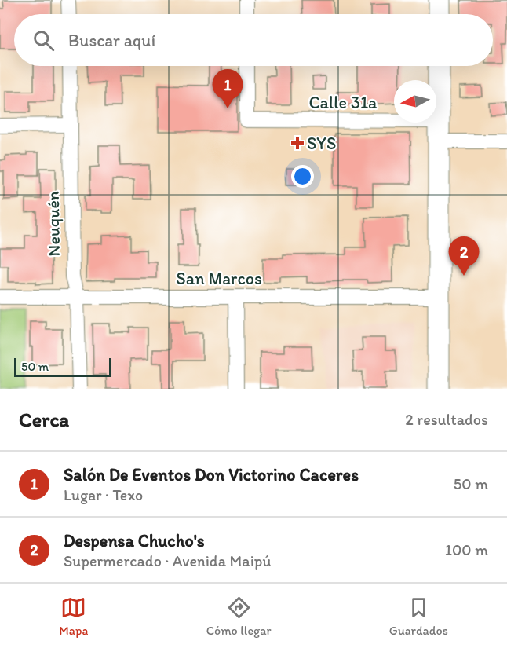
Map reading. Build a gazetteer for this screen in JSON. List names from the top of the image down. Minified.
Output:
{"streets":{"street":["Calle 31a","Neuquén","San Marcos"]},"crossings":[["Neuquén","San Marcos"]],"places":{"health":["SYS"]},"scale_bar":"50 m","north":"left","page":{"search":"Buscar aquí","pins":["1","2"],"scale":"50 m","heading":["Cerca","2 resultados"],"list":[{"mark":"1","name":"Salón De Eventos Don Victorino Caceres","note":"Lugar · Texo","value":"50 m"},{"mark":"2","name":"Despensa Chucho's","note":"Supermercado · Avenida Maipú","value":"100 m"}],"nav":["Mapa","Cómo llegar","Guardados"]}}
